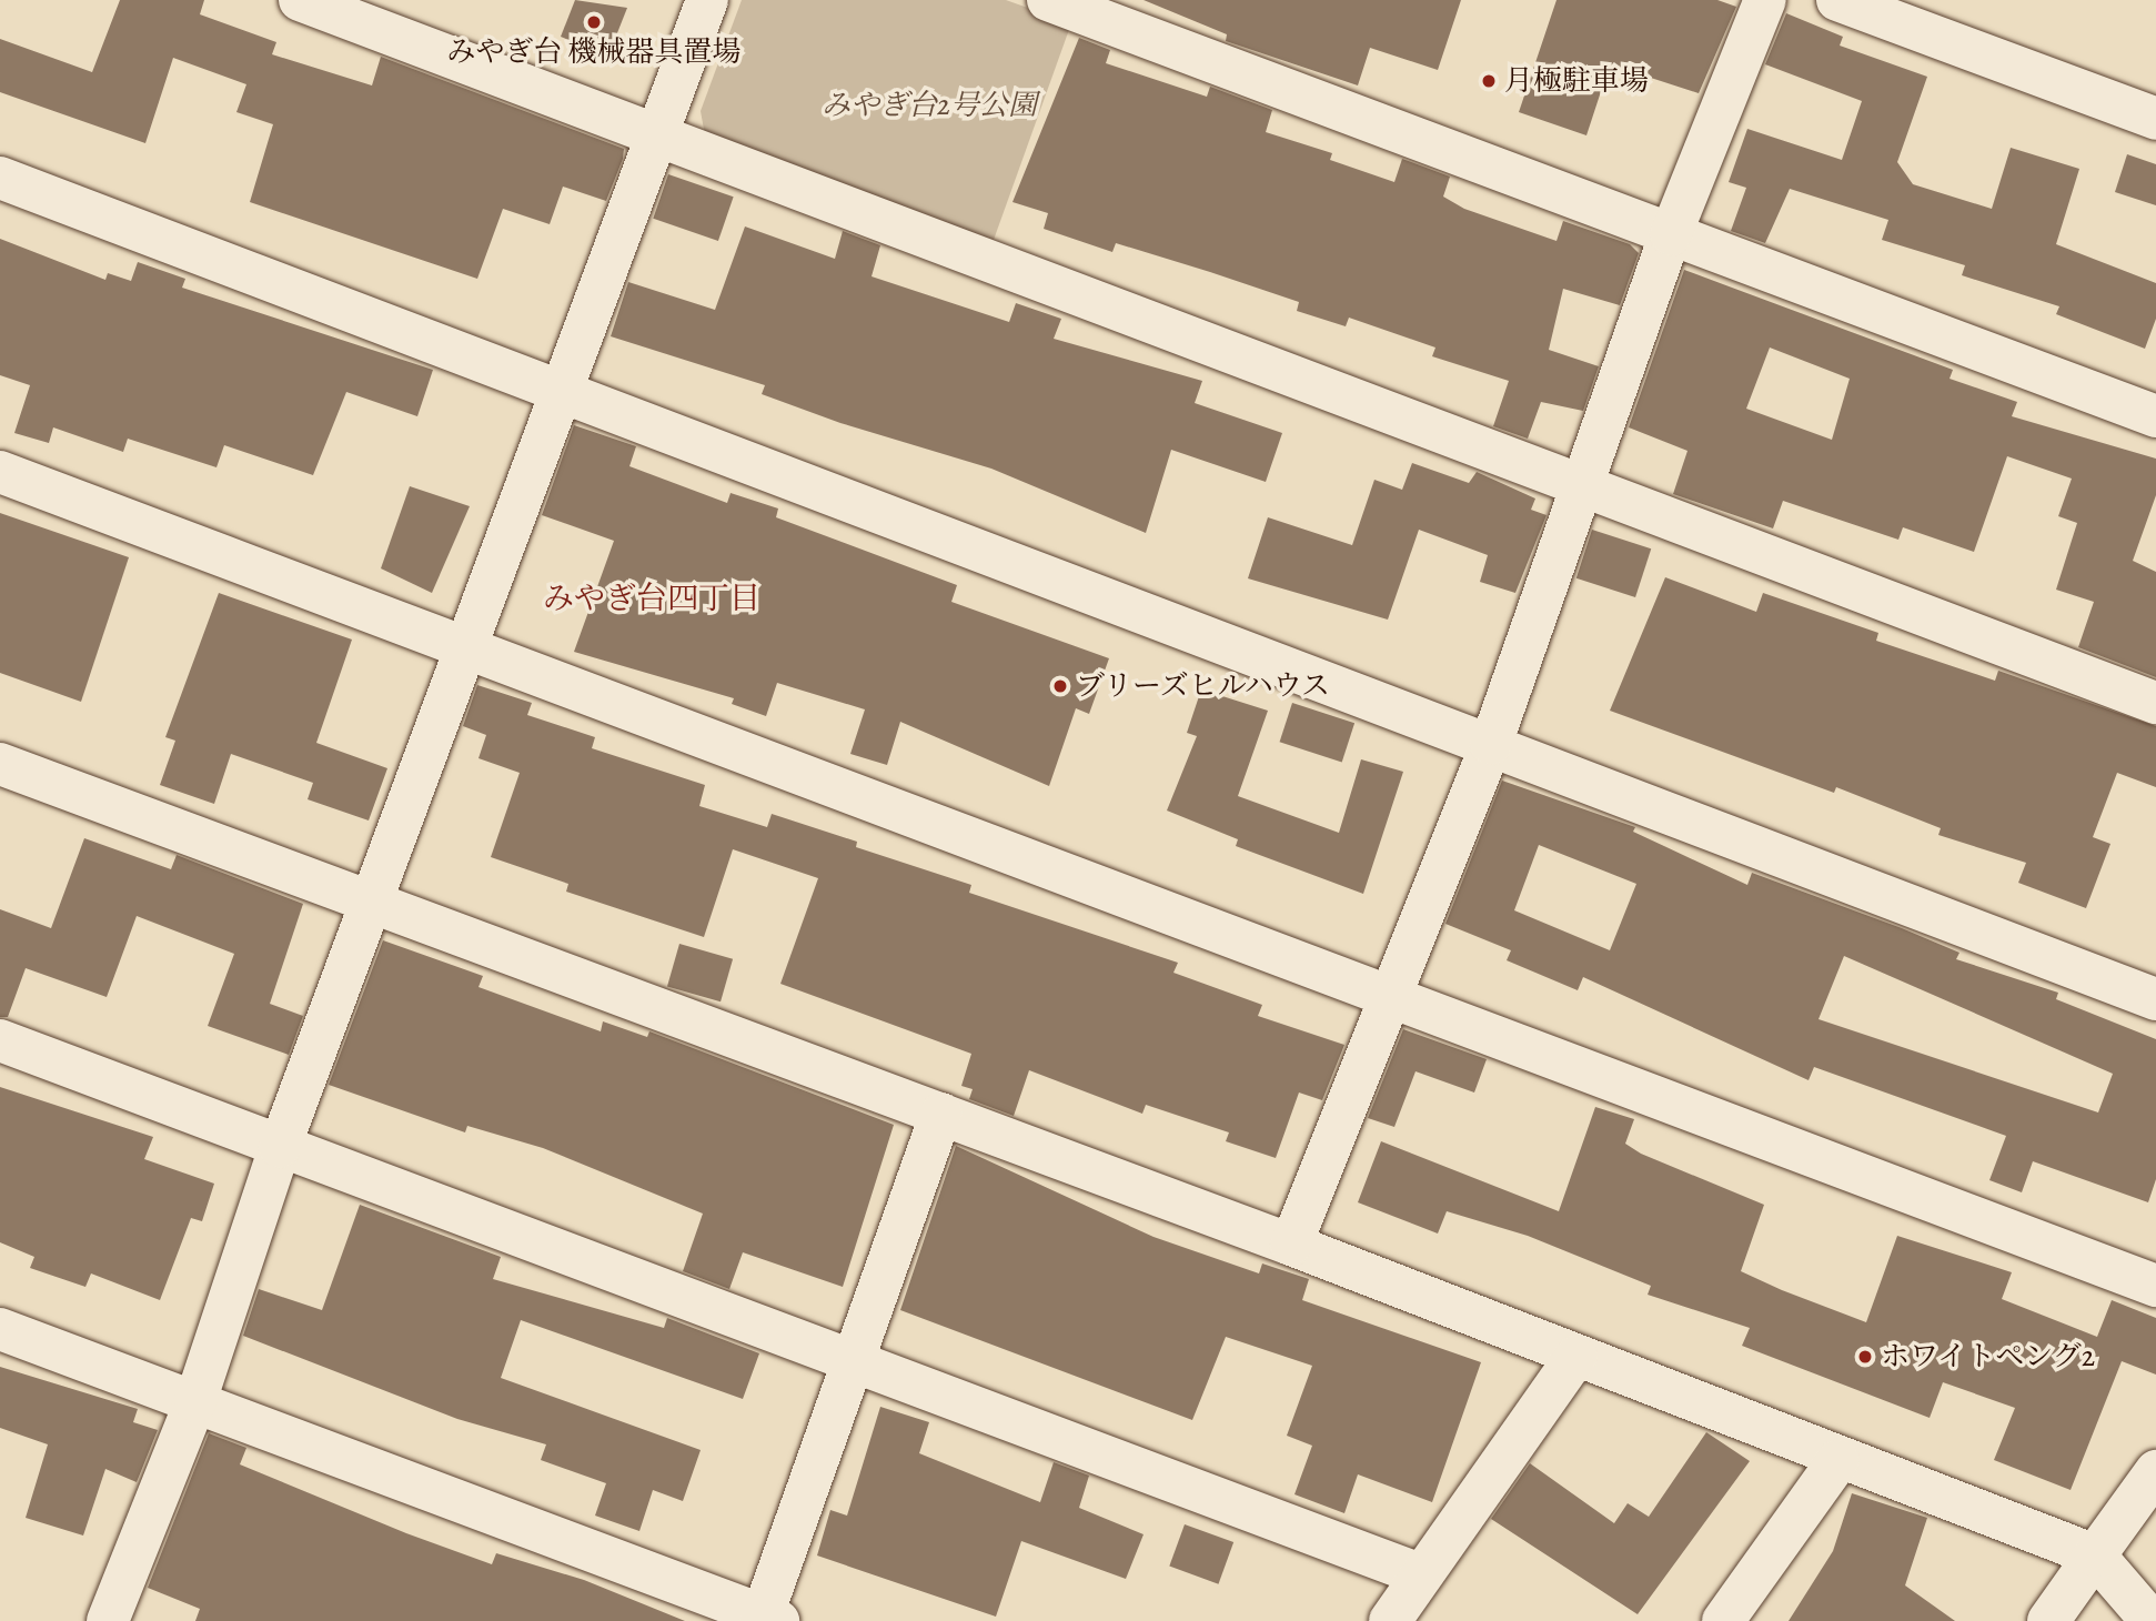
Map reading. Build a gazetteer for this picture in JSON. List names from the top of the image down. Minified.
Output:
{"districts":["みやぎ台四丁目"],"parks":["みやぎ台2号公園"],"places":["みやぎ台 機械器具置場","月極駐車場","ブリーズヒルハウス","ホワイトペング2"]}
